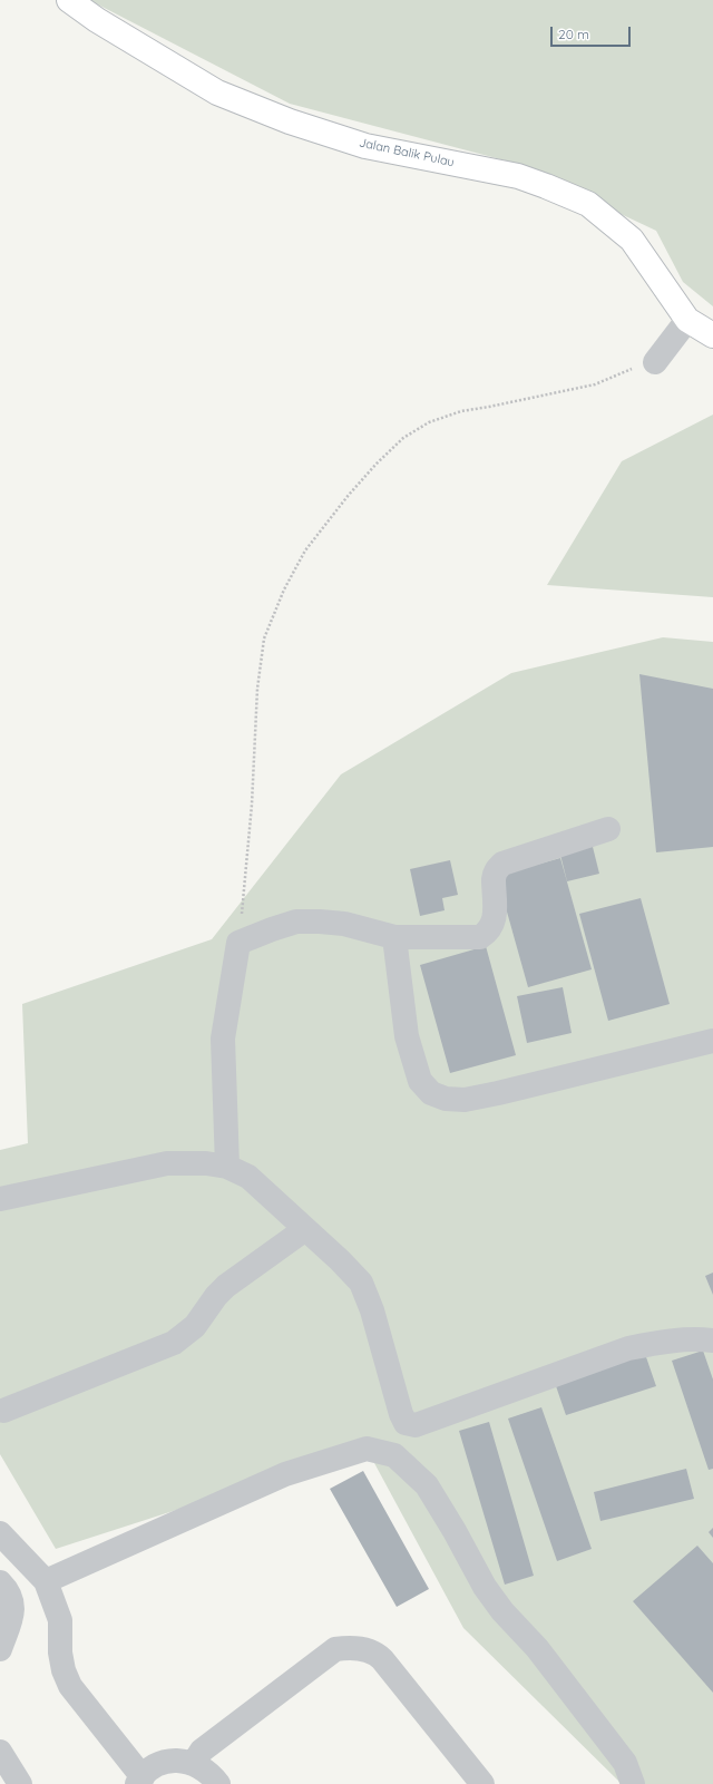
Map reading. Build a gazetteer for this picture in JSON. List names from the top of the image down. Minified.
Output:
{"streets":{"main road":["Jalan Balik Pulau"]},"scale_bar":"20 m"}
